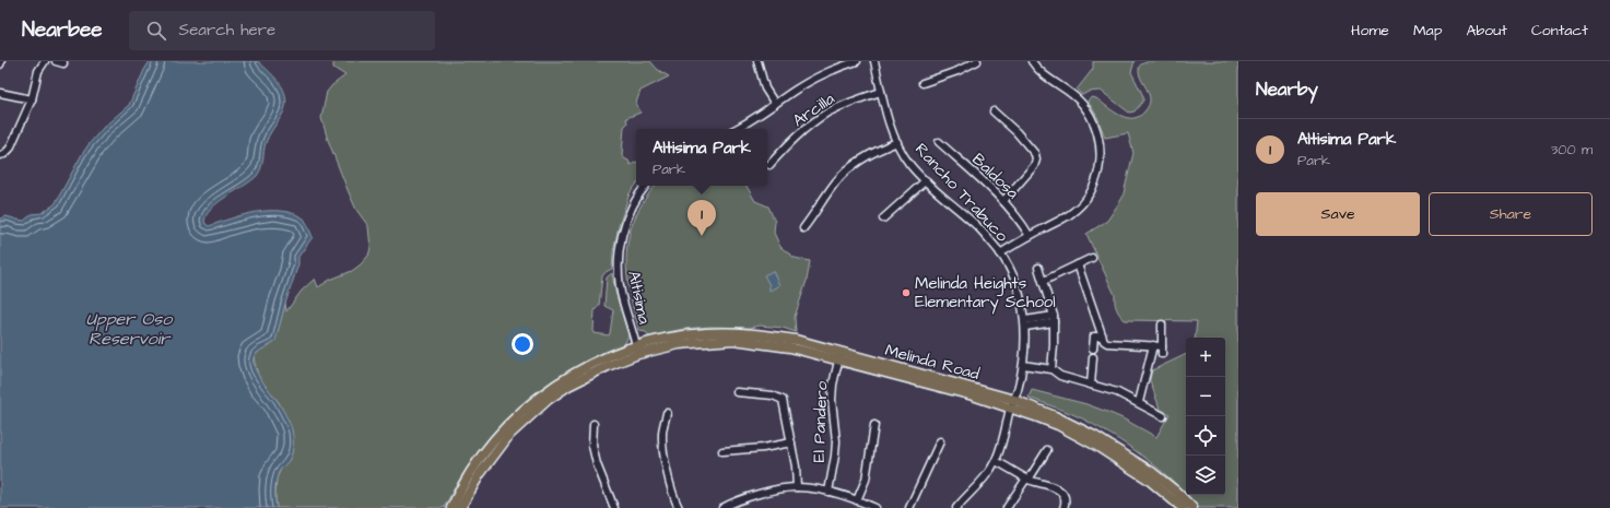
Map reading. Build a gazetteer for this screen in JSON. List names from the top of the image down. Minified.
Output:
{"streets":{"main road":["Melinda Road"],"street":["Arcilla","Baldosa","Rancho Trabuco","Altisima","El Pandero"]},"crossings":[["Arcilla","Rancho Trabuco"],["Rancho Trabuco","Melinda Road"],["Altisima","Melinda Road"],["Melinda Road","El Pandero"]],"water":["Upper Oso Reservoir"],"places":["Melinda Heights Elementary School"],"page":{"header":"Nearbee","search":"Search here","nav":["Home","Map","About","Contact"],"heading":"Nearby","list":[{"mark":"1","name":"Altisima Park","note":"Park","value":"300 m"}],"popup":["Altisima Park","Park"],"buttons":["Save","Share"],"pins":"1","map_buttons":["+","−"]}}
